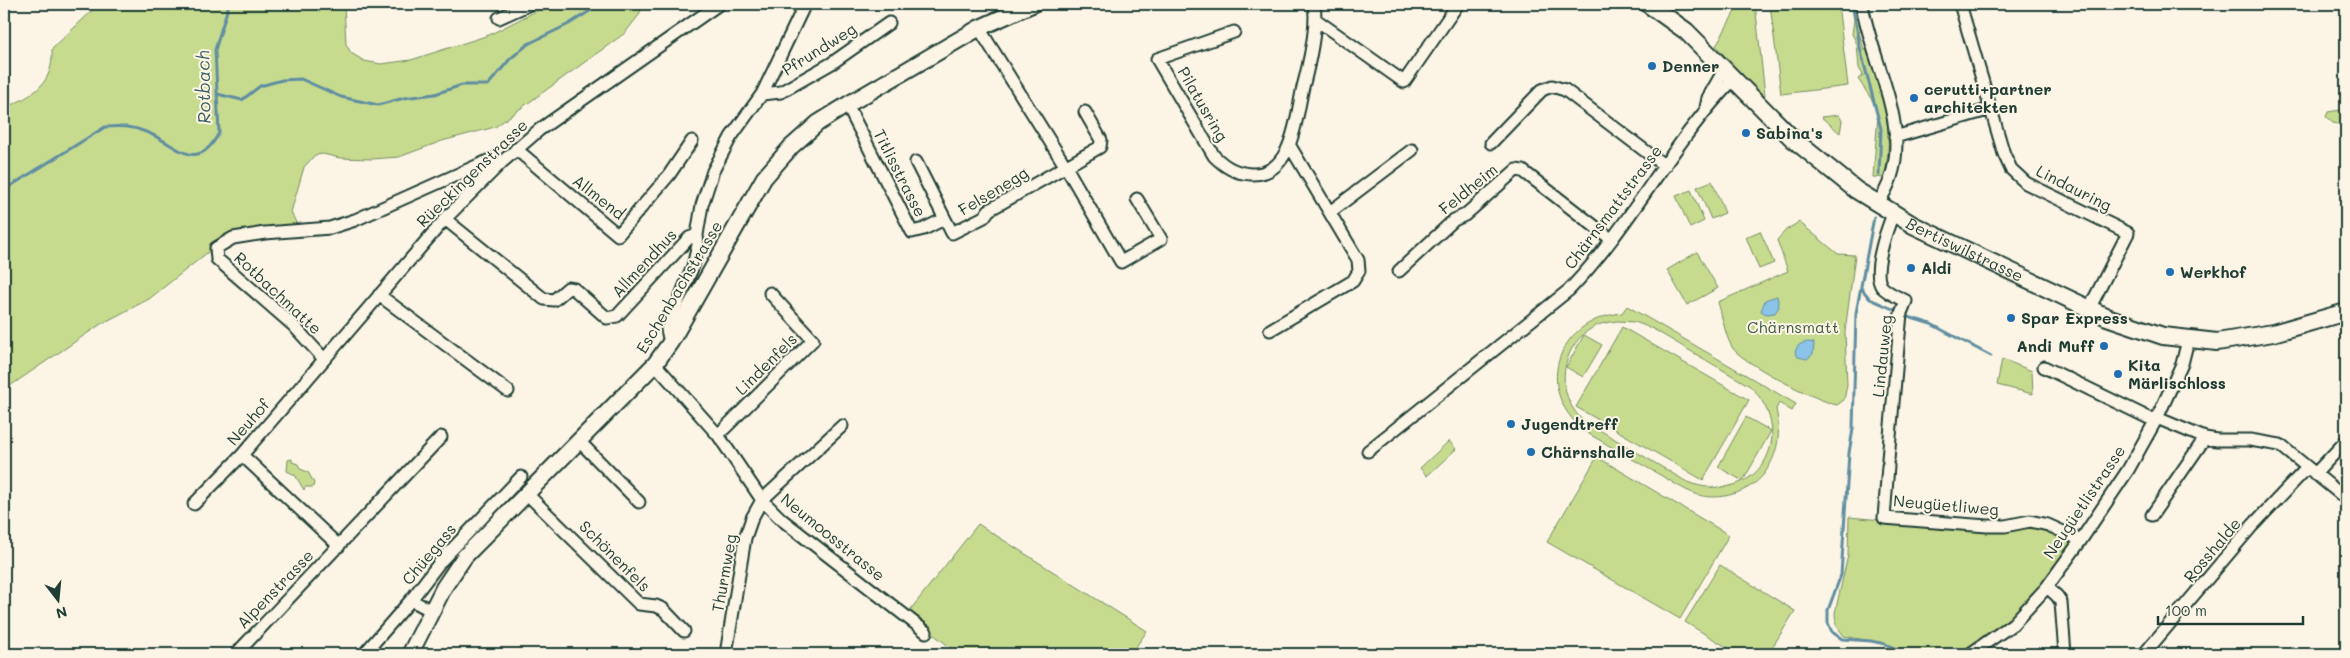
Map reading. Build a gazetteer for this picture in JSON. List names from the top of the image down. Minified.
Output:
{"streets":{"main road":["Bertiswilstrasse"],"street":["Pfrundweg","Pilatusring","Rüeckingenstrasse","Titlisstrasse","Lindauring","Feldheim","Felsenegg","Allmend","Chärnsmattstrasse","Allmendhus","Eschenbachstrasse","Rotbachmatte","Lindauweg","Lindenfels","Neuhof","Neugüetlistrasse","Neugüetliweg","Neumoosstrasse","Rosshalde","Chüegass","Schönenfels","Thurmweg","Alpenstrasse"]},"crossings":[["Pfrundweg","Allmendhus"],["Pfrundweg","Eschenbachstrasse"],["Rüeckingenstrasse","Allmend"],["Rüeckingenstrasse","Allmendhus"],["Rüeckingenstrasse","Rotbachmatte"],["Rüeckingenstrasse","Neuhof"],["Titlisstrasse","Eschenbachstrasse"],["Lindauring","Bertiswilstrasse"],["Feldheim","Chärnsmattstrasse"],["Chärnsmattstrasse","Bertiswilstrasse"],["Bertiswilstrasse","Lindauweg"],["Bertiswilstrasse","Neugüetlistrasse"],["Eschenbachstrasse","Neumoosstrasse"],["Eschenbachstrasse","Schönenfels"],["Rotbachmatte","Neuhof"],["Lindauweg","Neugüetliweg"],["Lindenfels","Neumoosstrasse"],["Neuhof","Alpenstrasse"],["Neugüetlistrasse","Neugüetliweg"],["Neumoosstrasse","Thurmweg"]],"water":["Rotbach"],"parks":["Chärnsmatt"],"places":["Denner","cerutti+partner architekten","Sabina's","Aldi","Werkhof","Spar Express","Andi Muff","Kita Märlischloss","Jugendtreff","Chärnshalle"],"scale_bar":"100 m","north":"bottom"}
